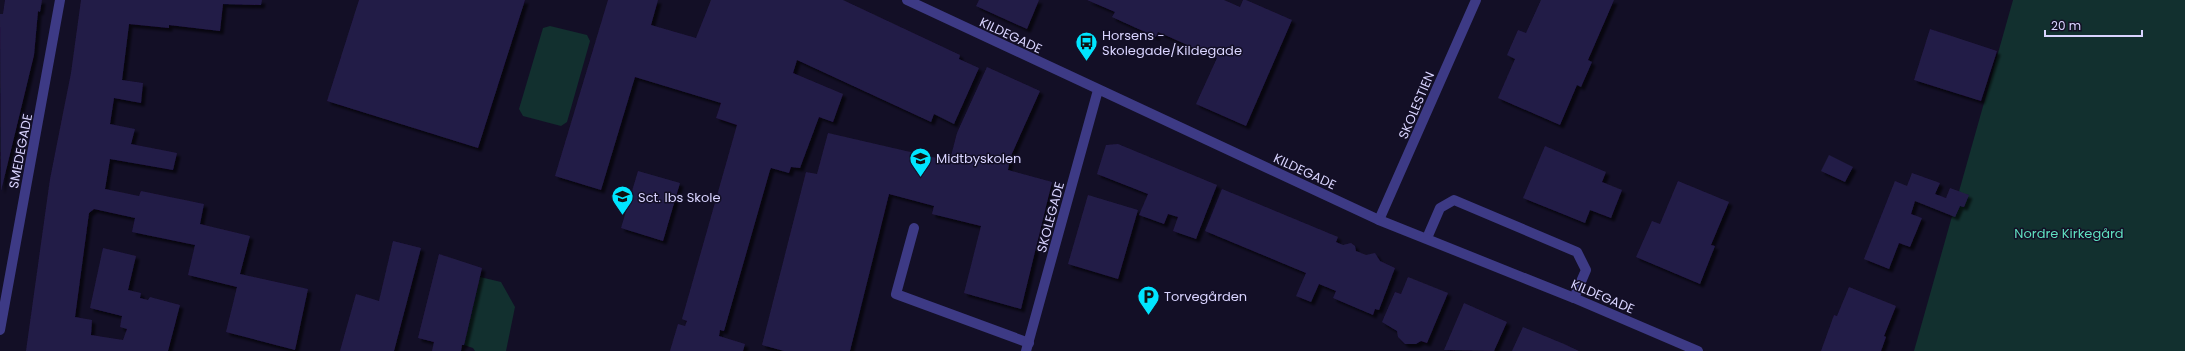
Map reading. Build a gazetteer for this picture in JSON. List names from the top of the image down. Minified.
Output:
{"streets":{"street":["KILDEGADE","SKOLESTIEN","SMEDEGADE","SKOLEGADE"]},"crossings":[["KILDEGADE","SKOLESTIEN"],["KILDEGADE","SKOLEGADE"]],"parks":["Nordre Kirkegård"],"places":{"bus stop":["Horsens - Skolegade/Kildegade"],"school or university":["Midtbyskolen","Sct. Ibs Skole"],"parking":["Torvegården"]},"scale_bar":"20 m"}
